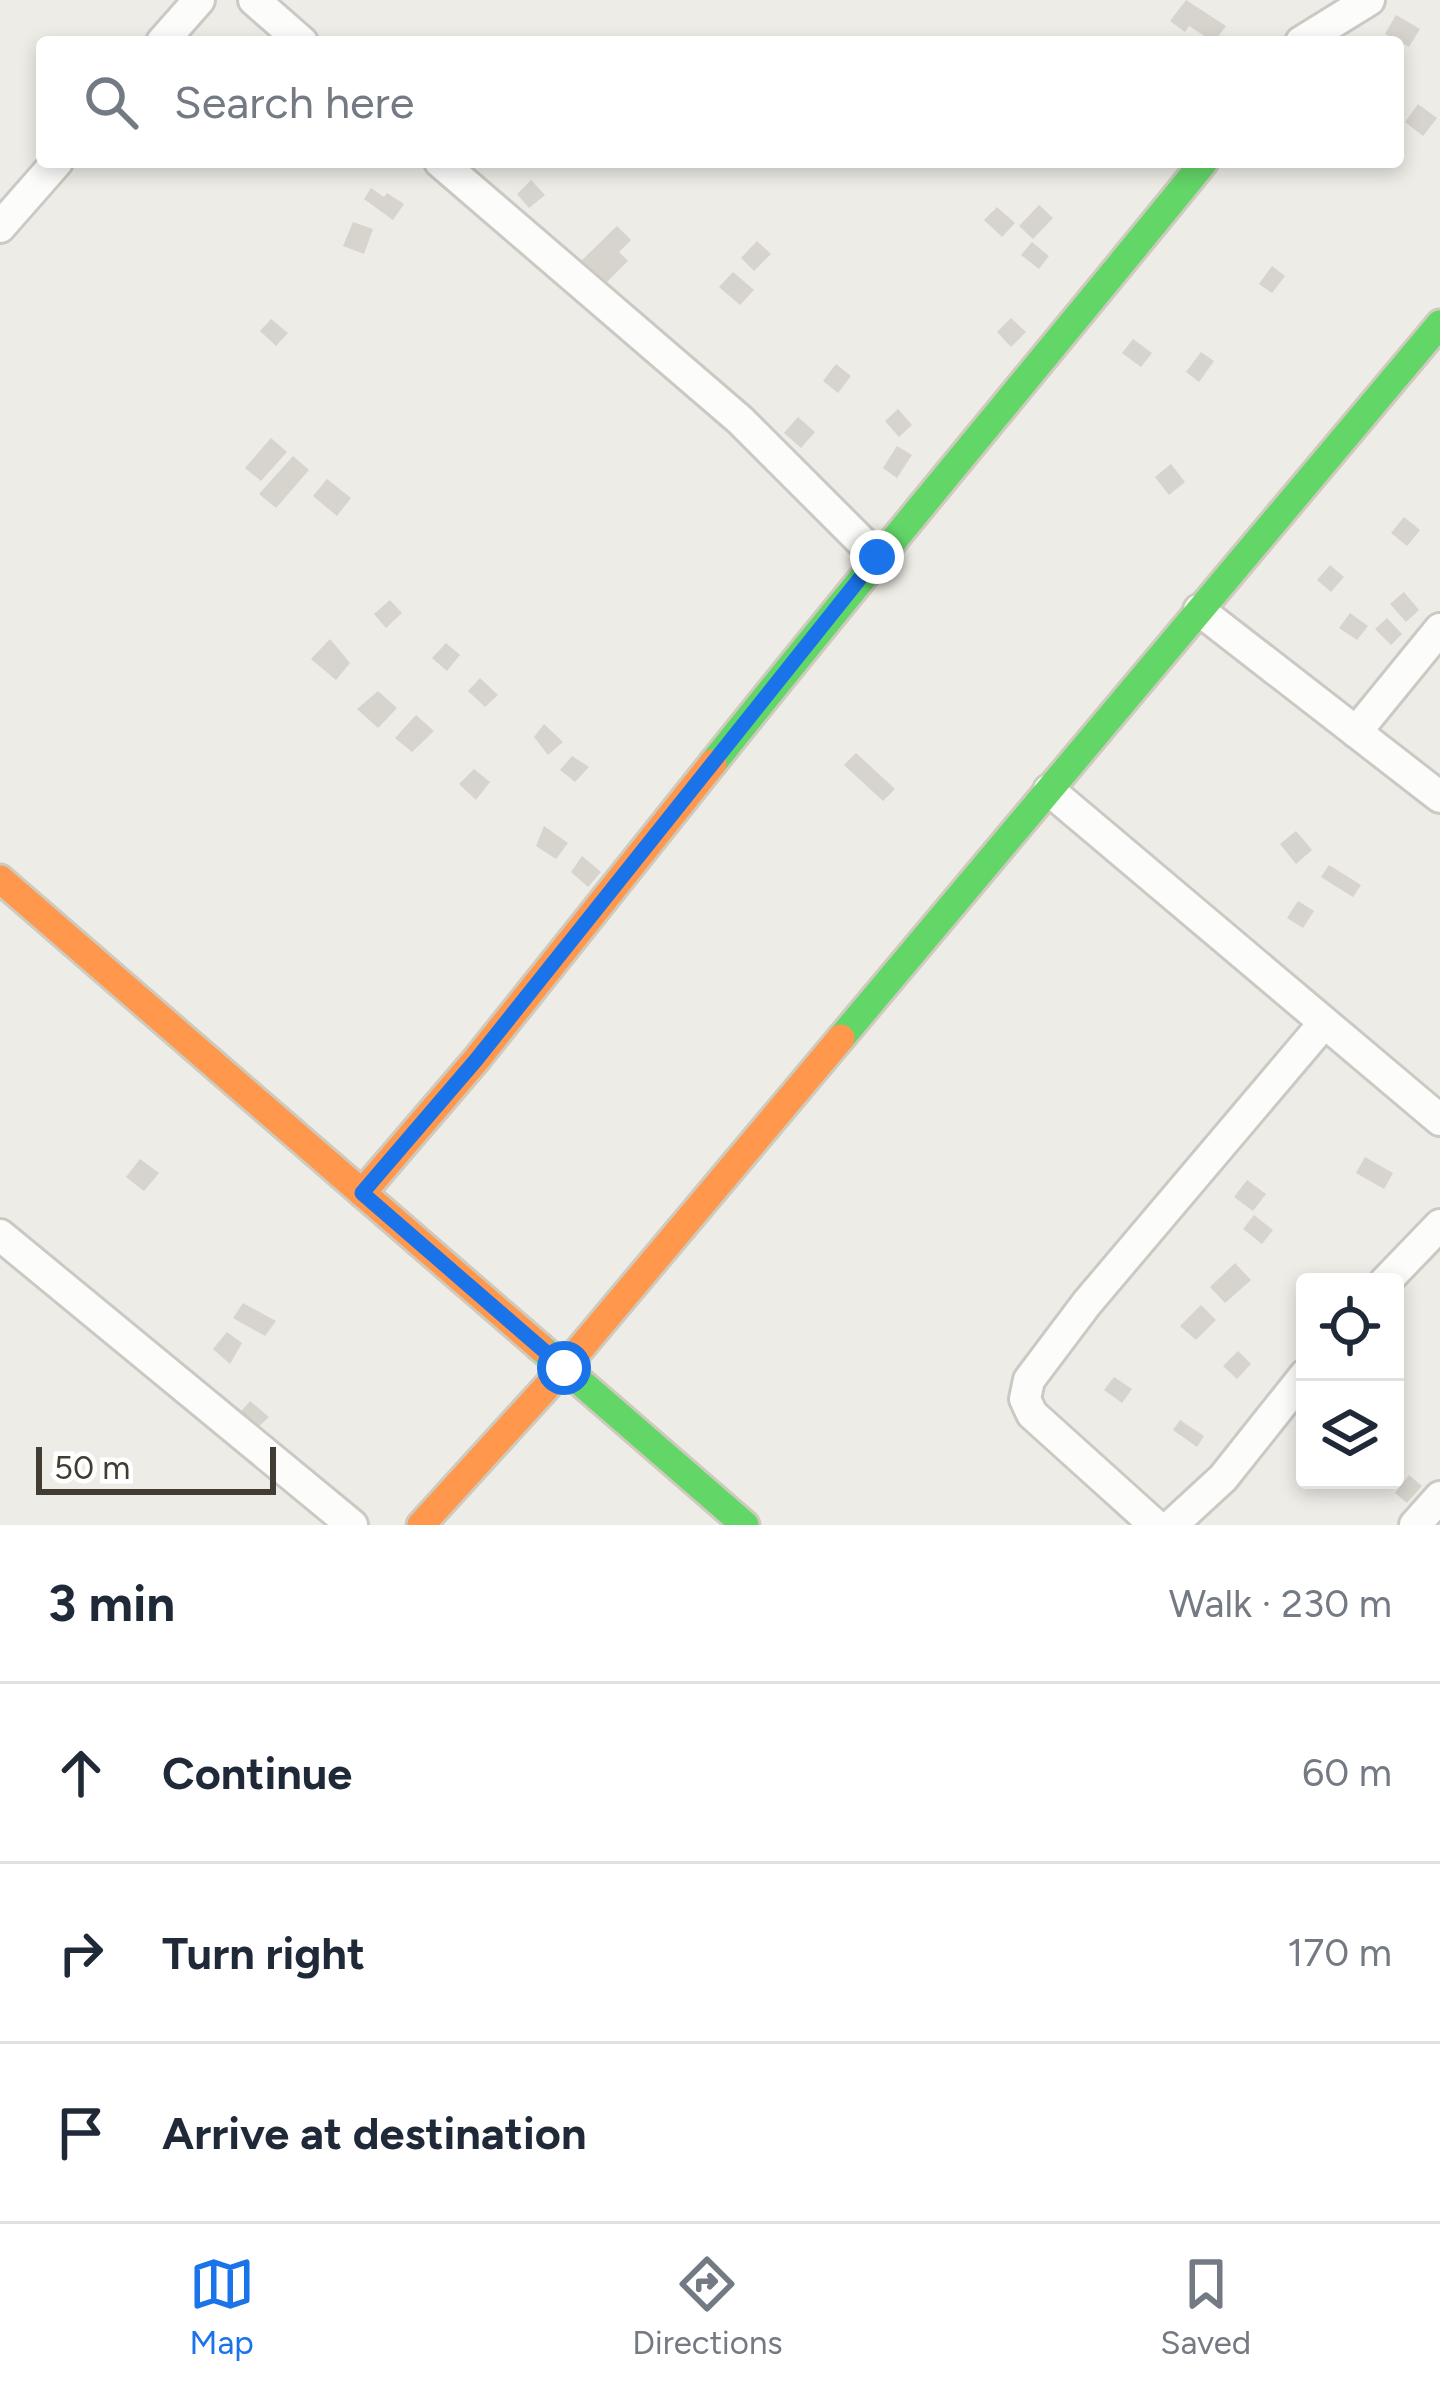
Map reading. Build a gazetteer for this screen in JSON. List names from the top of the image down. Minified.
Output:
{"scale_bar":"50 m","page":{"search":"Search here","scale":"50 m","heading":["3 min","Walk · 230 m"],"list":[["Continue","60 m"],["Turn right","170 m"],"Arrive at destination"],"nav":["Map","Directions","Saved"]}}
